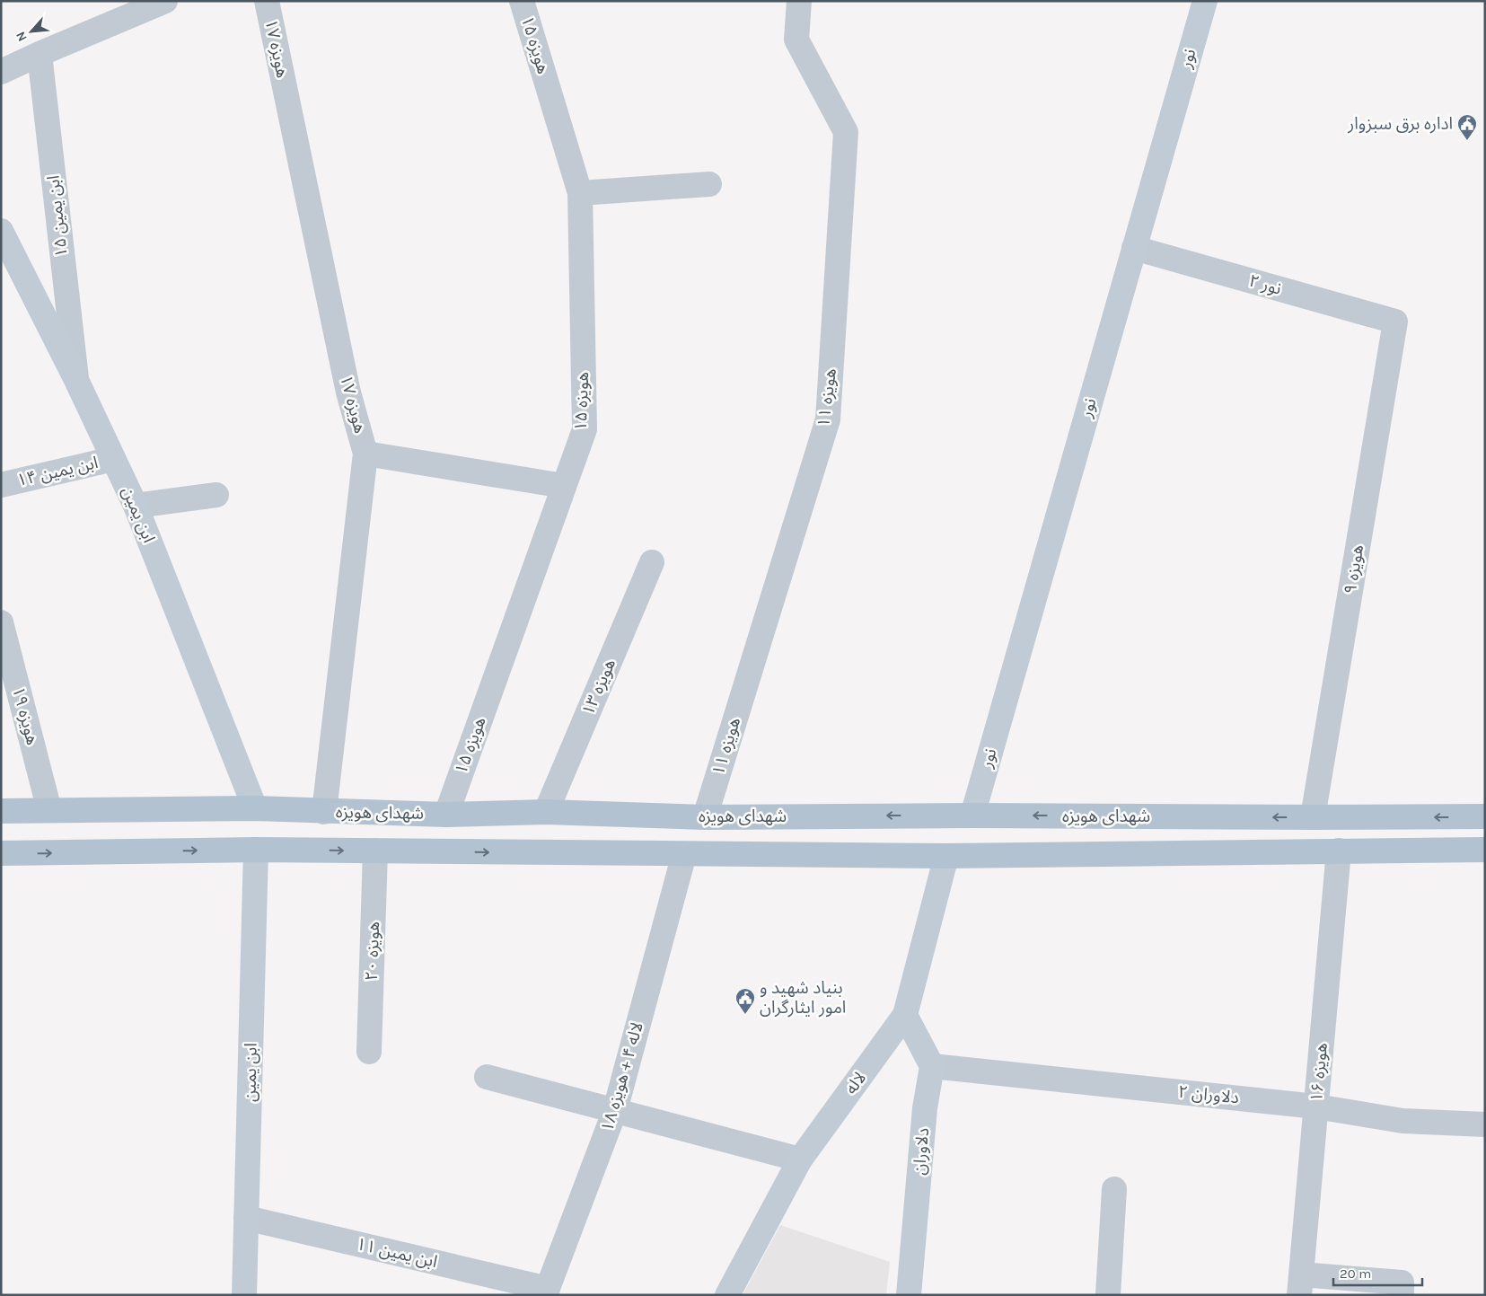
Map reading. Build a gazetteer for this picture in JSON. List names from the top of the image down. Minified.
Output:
{"streets":{"main road":["شهدای هویزه"],"street":["هویزه ۱۵","هویزه ۱۷","نور","ابن یمین ۱۵","نور ۲","هویزه ۱۱","ابن یمین ۱۴","ابن یمین","هویزه ۹","هویزه ۱۳","هویزه ۱۹","هویزه ۲۰","هویزه ۱۶","لاله ۴ + هویزه ۱۸","لاله","دلاوران ۲","دلاوران","ابن یمین ۱۱"]},"crossings":[["هویزه ۱۵","شهدای هویزه"],["هویزه ۱۷","شهدای هویزه"],["نور","نور ۲"],["نور","شهدای هویزه"],["ابن یمین ۱۵","ابن یمین"],["نور ۲","هویزه ۹"],["هویزه ۱۱","شهدای هویزه"],["ابن یمین ۱۴","ابن یمین"],["ابن یمین","شهدای هویزه"],["ابن یمین","ابن یمین ۱۱"],["هویزه ۹","شهدای هویزه"],["هویزه ۱۳","شهدای هویزه"],["هویزه ۱۹","شهدای هویزه"],["هویزه ۱۶","دلاوران ۲"],["لاله ۴ + هویزه ۱۸","ابن یمین ۱۱"],["دلاوران ۲","دلاوران"]],"places":{"public building":["اداره برق سبزوار","بنیاد شهید و امور ایثارگران"]},"scale_bar":"20 m","north":"bottom left"}
